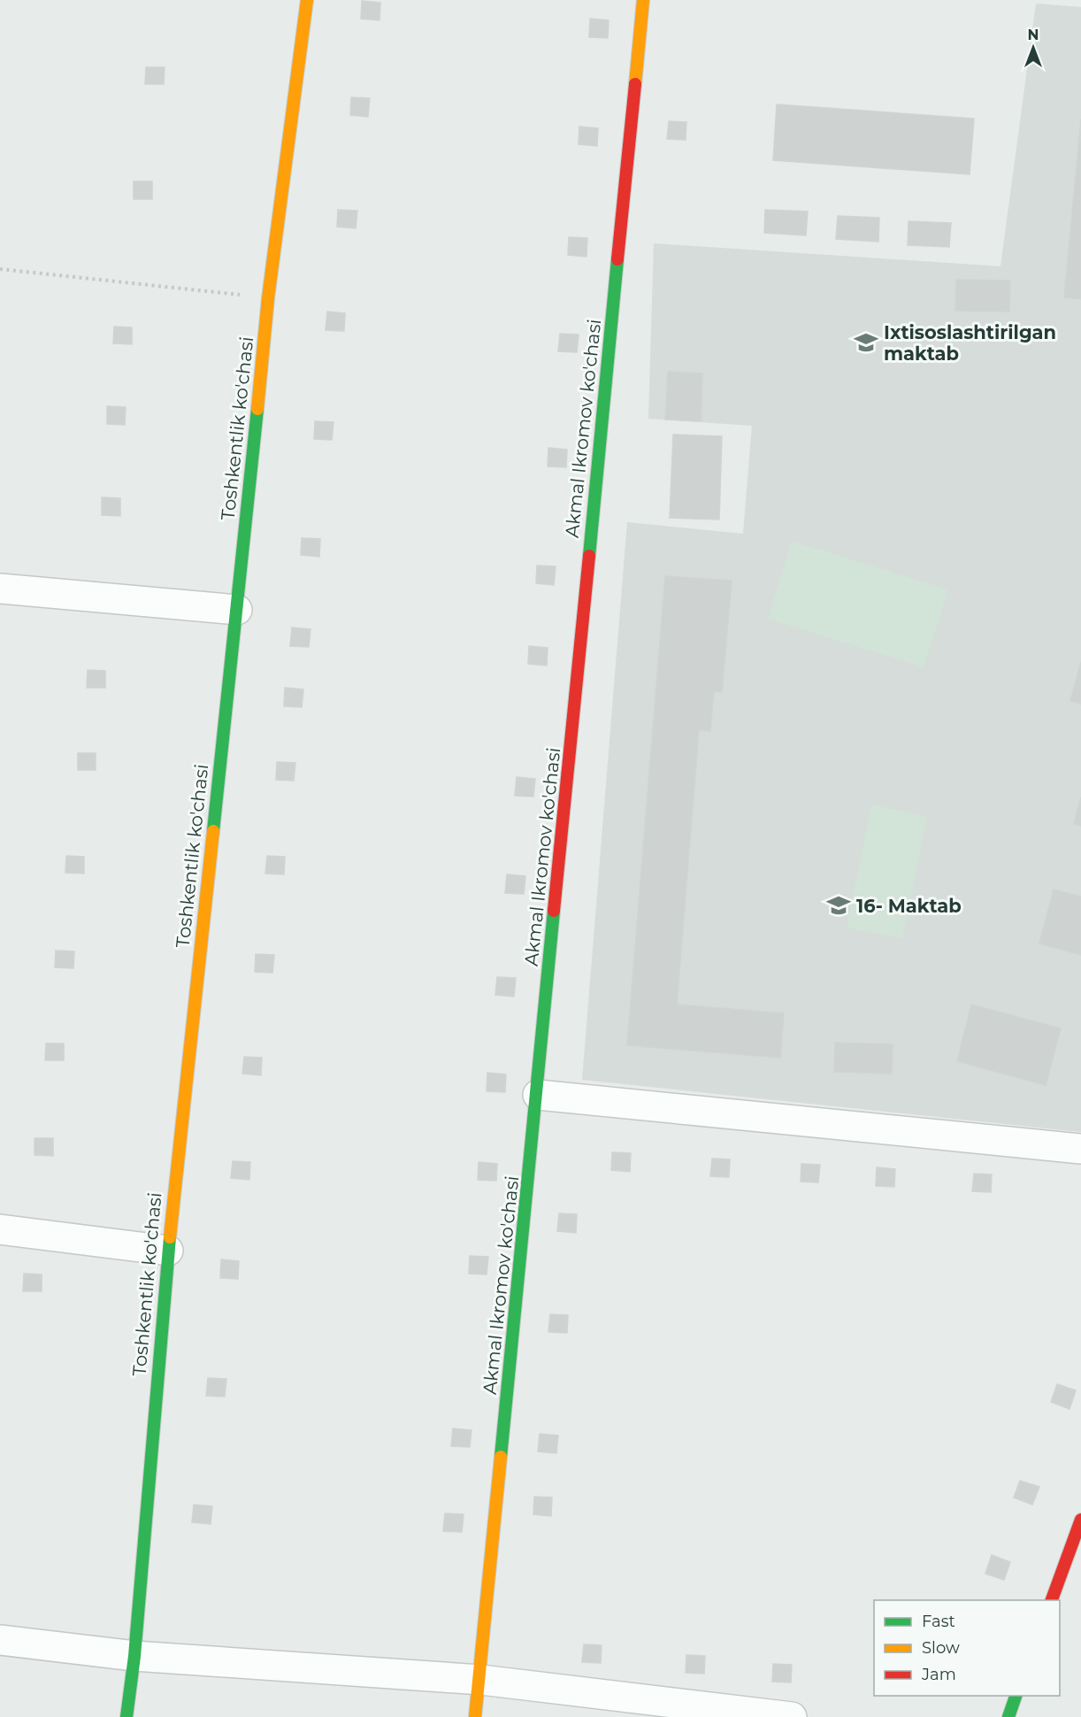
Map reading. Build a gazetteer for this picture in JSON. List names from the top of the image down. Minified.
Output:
{"streets":{"street":["Toshkentlik ko'chasi","Akmal Ikromov ko'chasi"]},"places":{"school or university":["Ixtisoslashtirilgan maktab","16- Maktab"]},"legend":["Fast","Slow","Jam"],"north":"top"}
